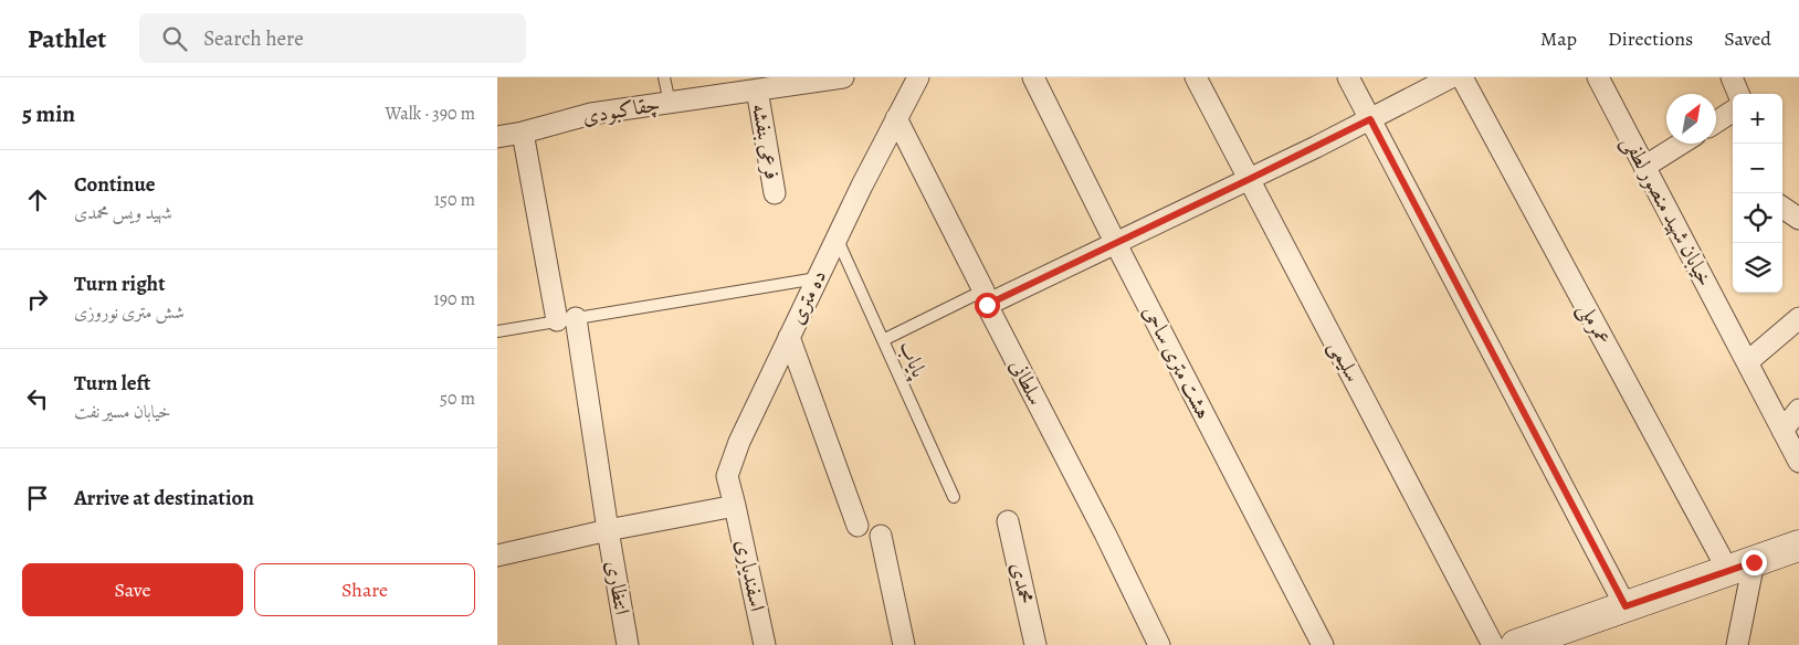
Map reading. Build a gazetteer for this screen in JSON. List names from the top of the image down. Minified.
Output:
{"streets":{"street":["چقاکبودی","فرعی بنفشه","خیابان شهید منصور لطفی","ده متری","عمرملی","سلیمی","هشت متری ساحی","سلطانی","اسفندیاری","محمدی","انتظاری"],"lane":["پایاب"]},"crossings":[["چقاکبودی","فرعی بنفشه"],["چقاکبودی","انتظاری"],["ده متری","پایاب"],["ده متری","سلطانی"],["ده متری","اسفندیاری"]],"north":"top right","page":{"header":"Pathlet","search":"Search here","nav":["Map","Directions","Saved"],"heading":["5 min","Walk · 390 m"],"map_buttons":["+","−"],"list":[["Continue","شهید ویس محمدی","150 m"],["Turn right","شش متری نوروزی","190 m"],["Turn left","خیابان مسیر نفت","50 m"],"Arrive at destination"],"buttons":["Save","Share"]}}
